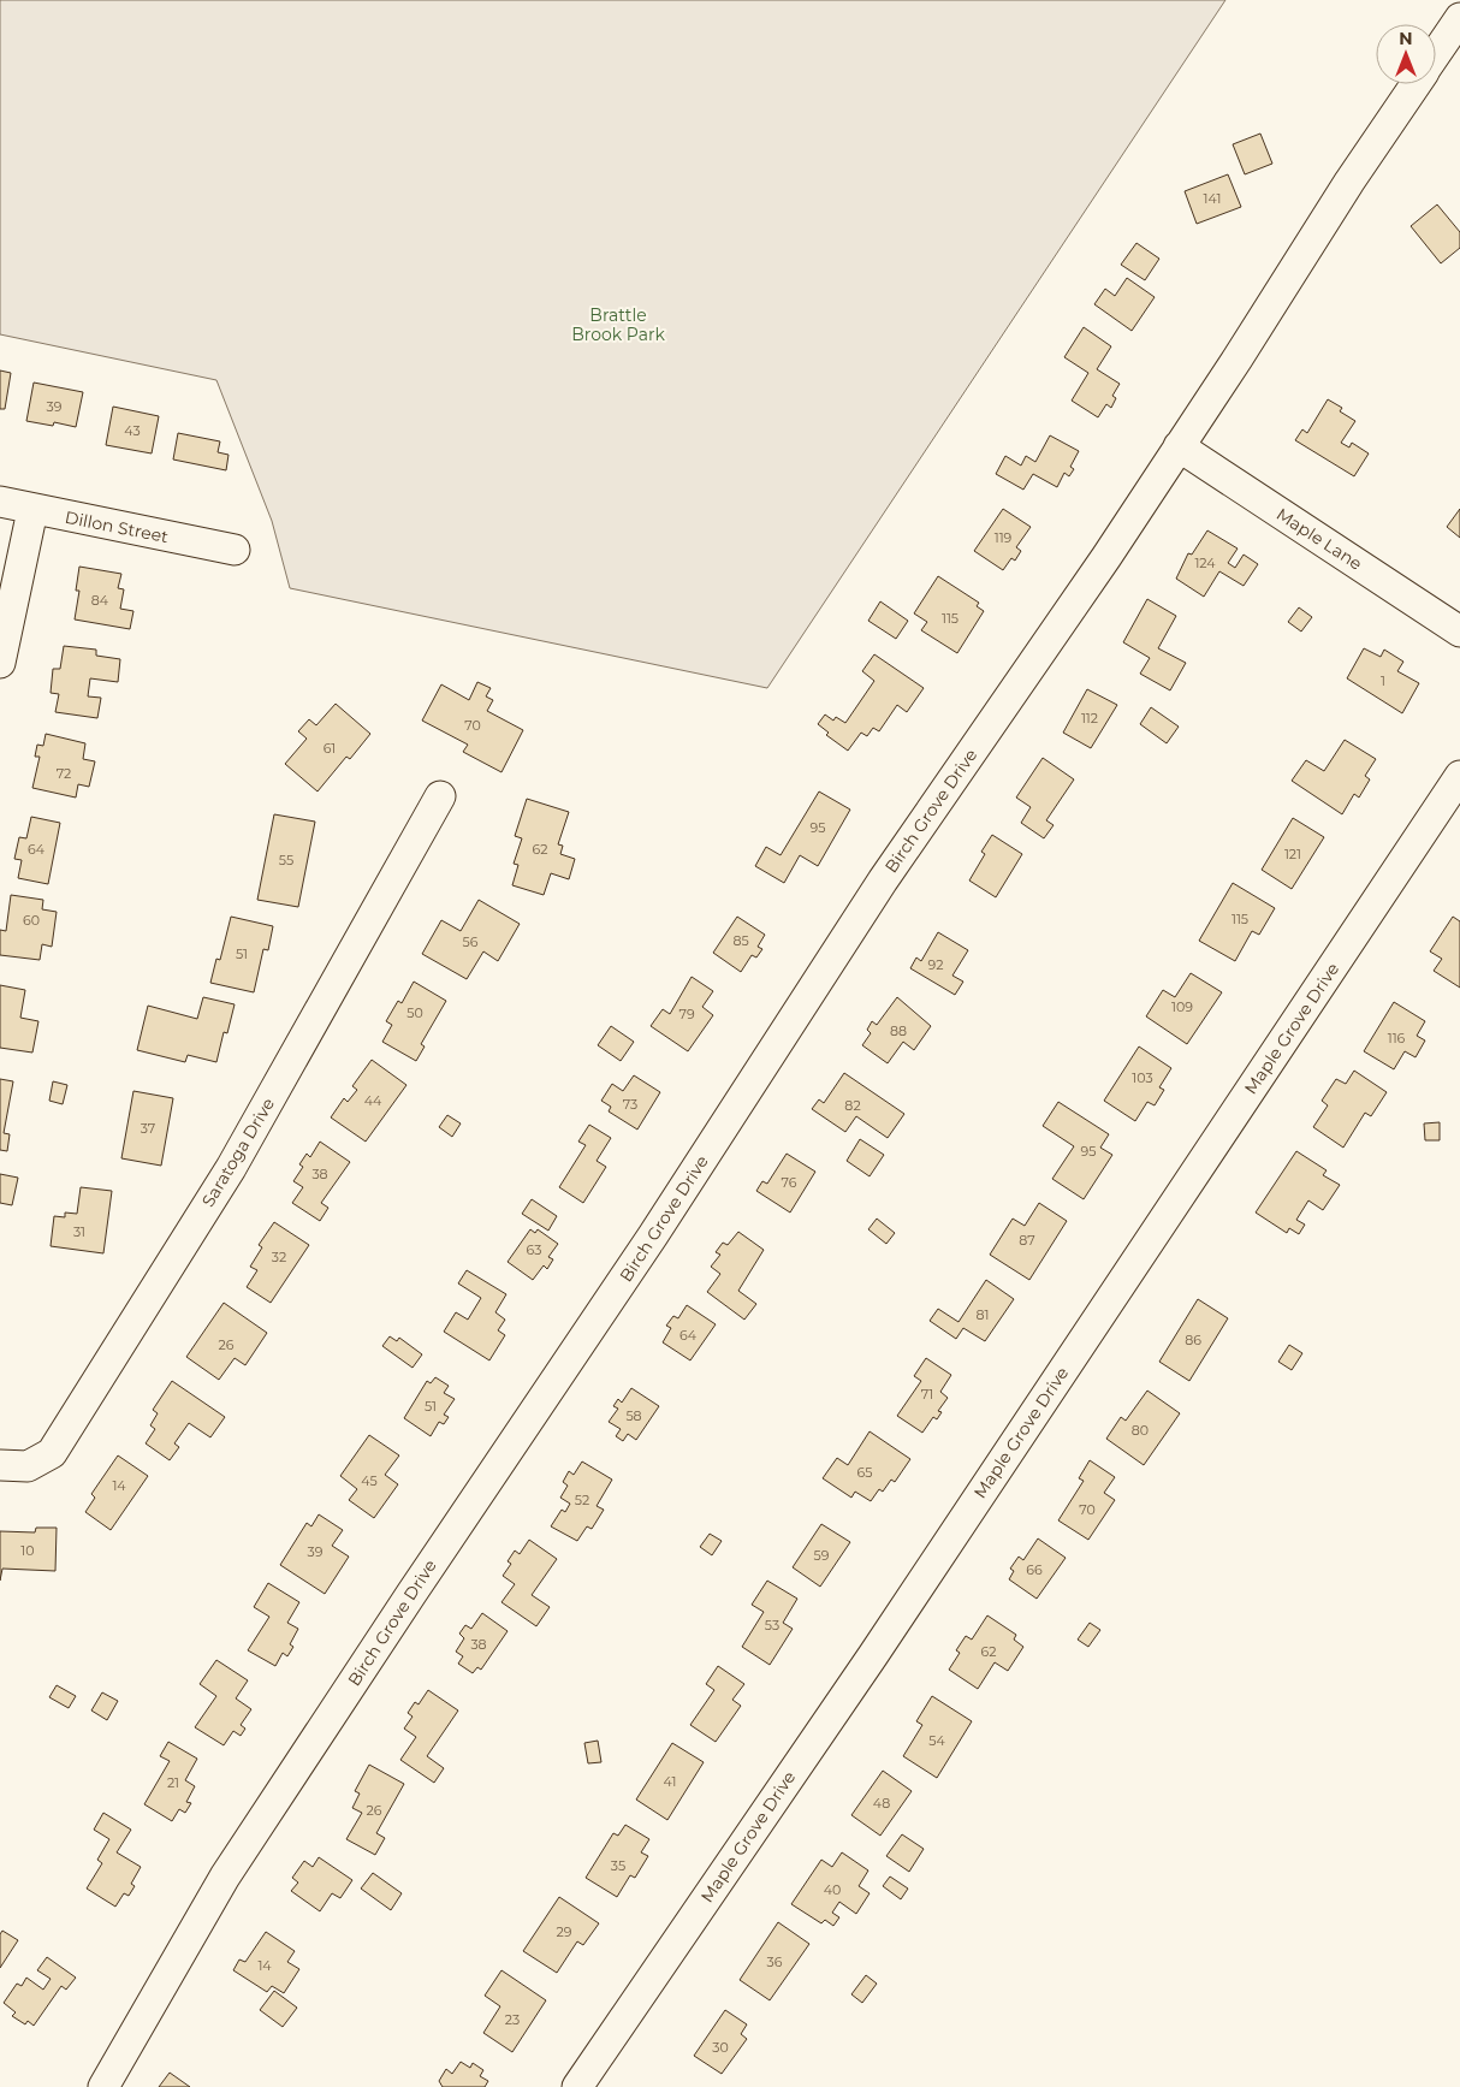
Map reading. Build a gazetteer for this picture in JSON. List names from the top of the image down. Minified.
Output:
{"streets":{"street":["Dillon Street","Maple Lane","Birch Grove Drive","Maple Grove Drive","Saratoga Drive"]},"crossings":[["Maple Lane","Birch Grove Drive"]],"parks":["Brattle Brook Park"],"house_numbers":["141","39","43","119","124","84","115","1","112","70","61","72","95","64","62","121","55","115","60","85","56","51","92","109","50","79","88","116","103","44","73","82","37","95","38","76","31","87","63","32","81","64","86","26","71","51","58","80","65","45","14","52","70","10","39","59","66","53","38","62","54","41","21","48","26","35","40","29","36","14","23","30"],"north":"top"}
